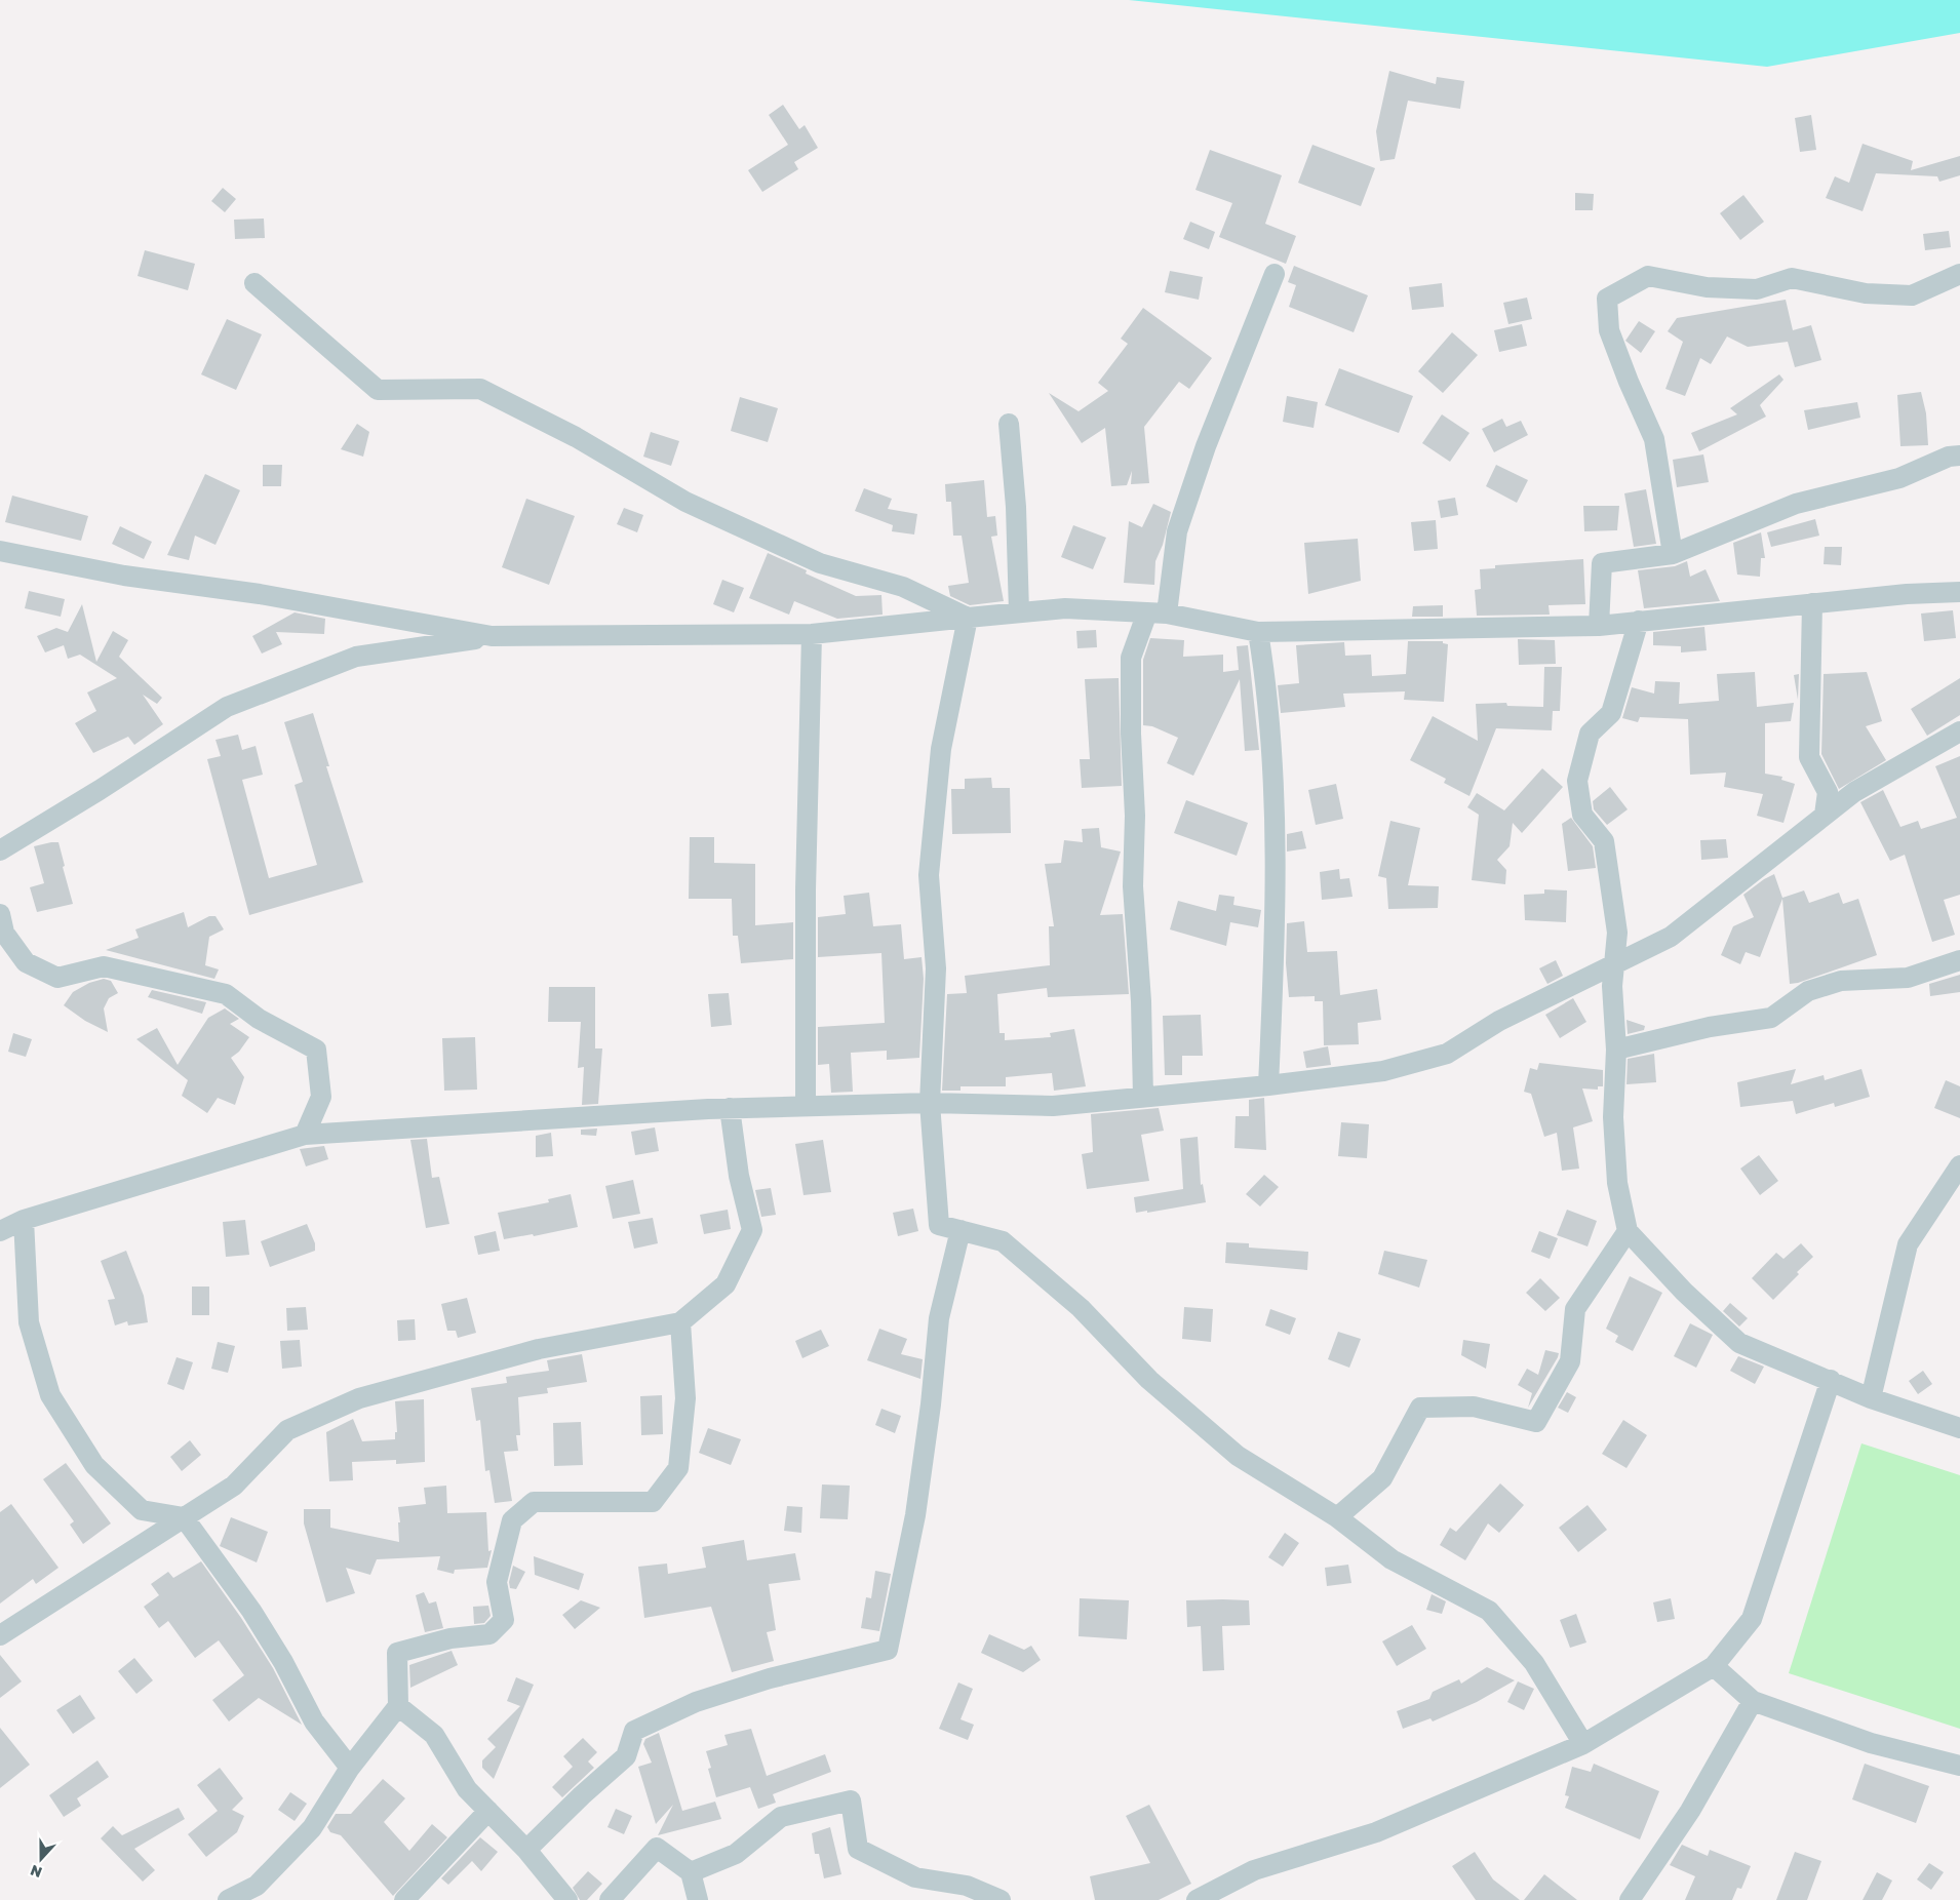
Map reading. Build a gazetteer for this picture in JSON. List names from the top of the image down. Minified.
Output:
{"north":"bottom"}
